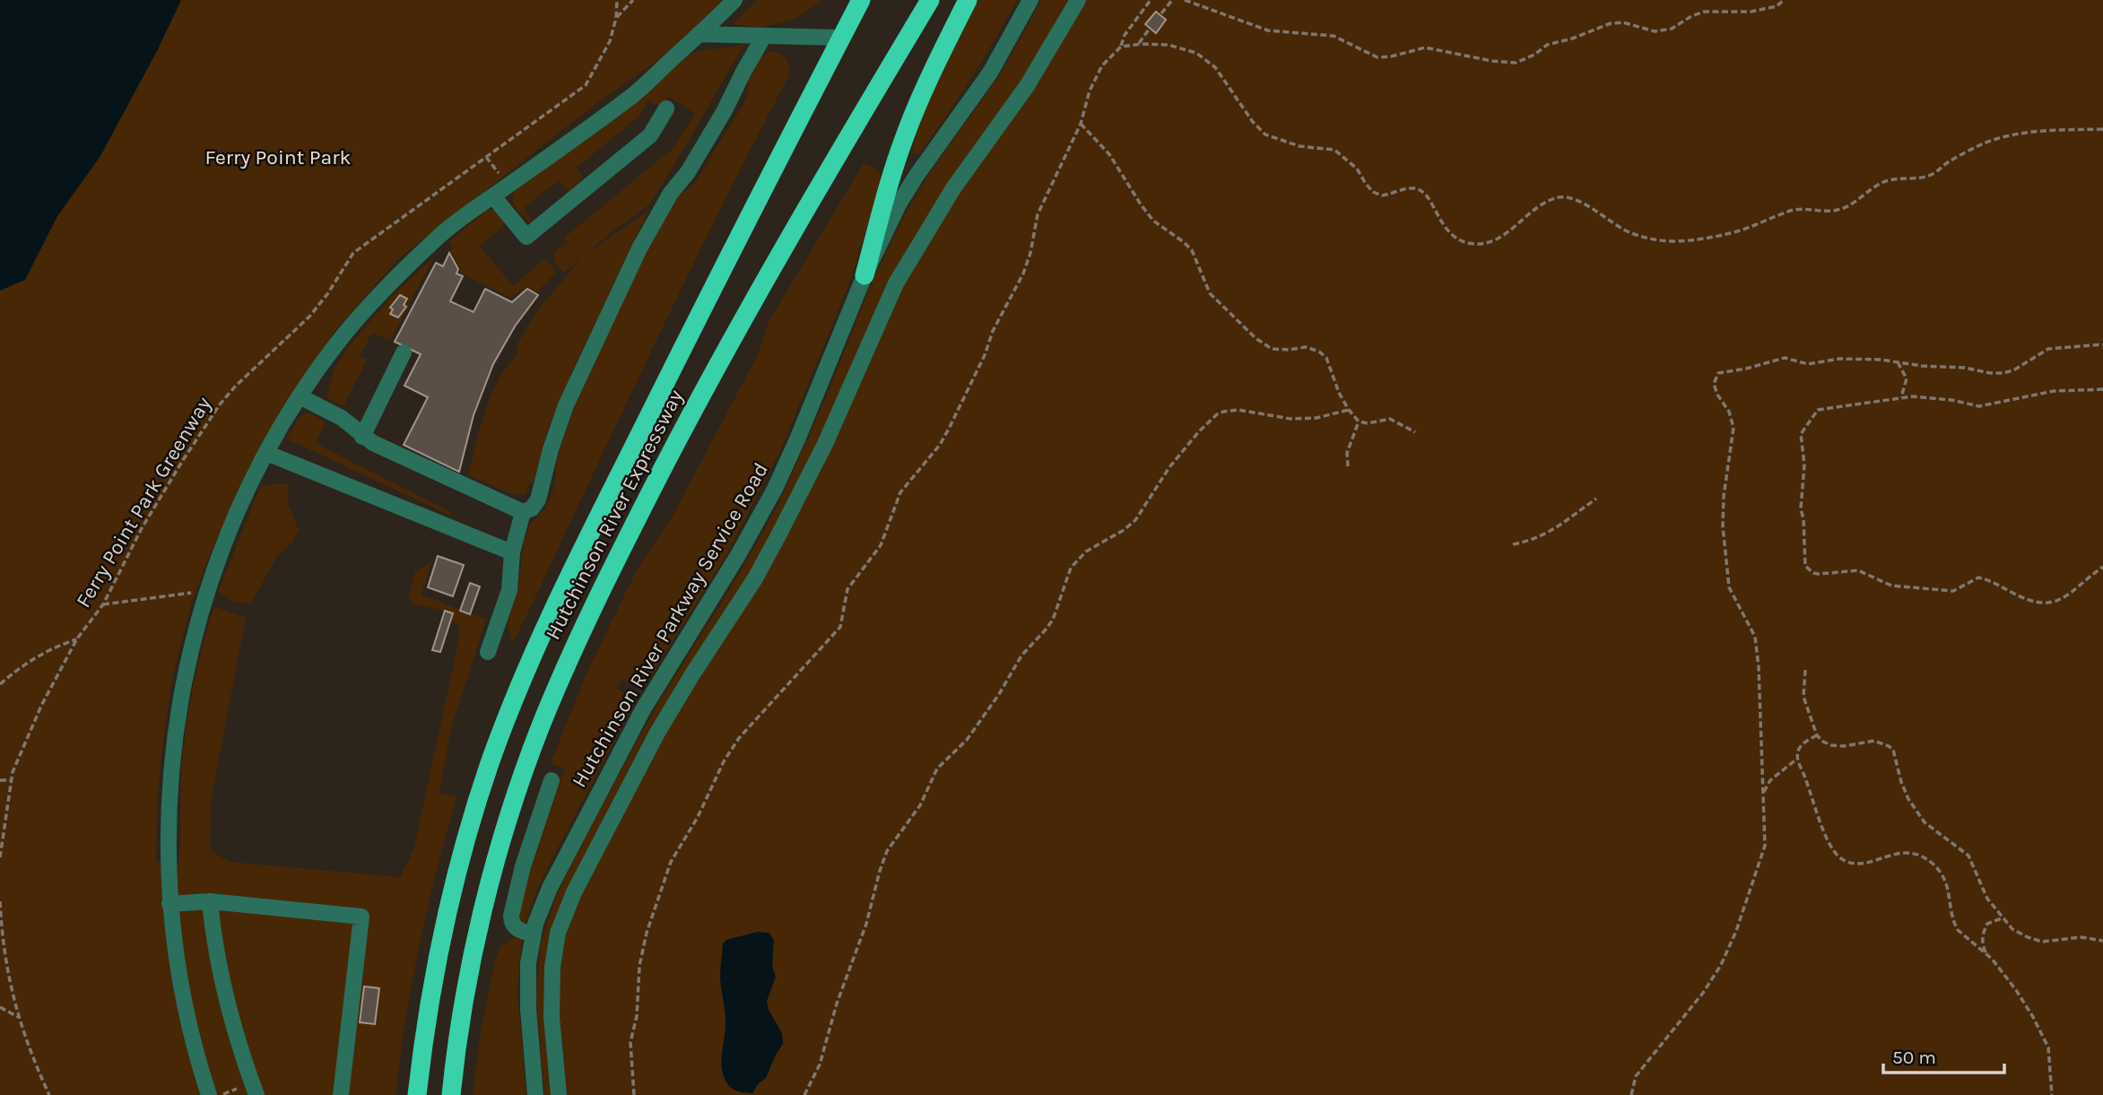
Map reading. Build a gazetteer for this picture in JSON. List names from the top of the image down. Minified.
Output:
{"streets":{"highway":["Hutchinson River Expressway"],"street":["Hutchinson River Parkway Service Road"],"path":["Ferry Point Park Greenway"]},"parks":["Ferry Point Park"],"scale_bar":"50 m"}
